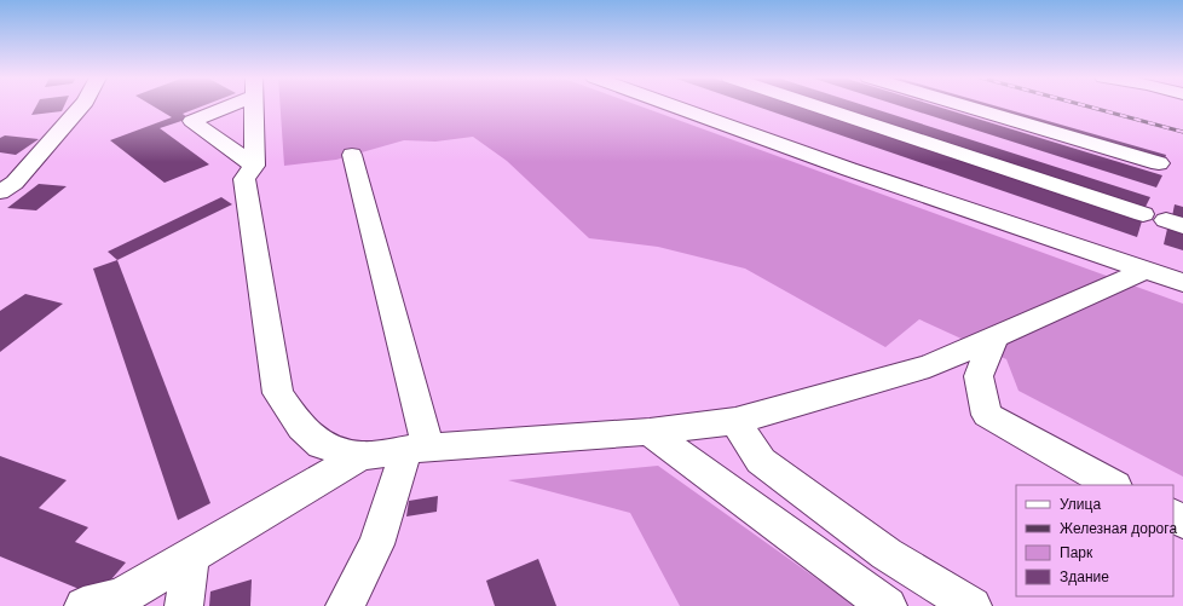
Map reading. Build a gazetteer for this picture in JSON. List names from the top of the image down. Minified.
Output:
{"legend":["Улица","Железная дорога","Парк","Здание"]}
